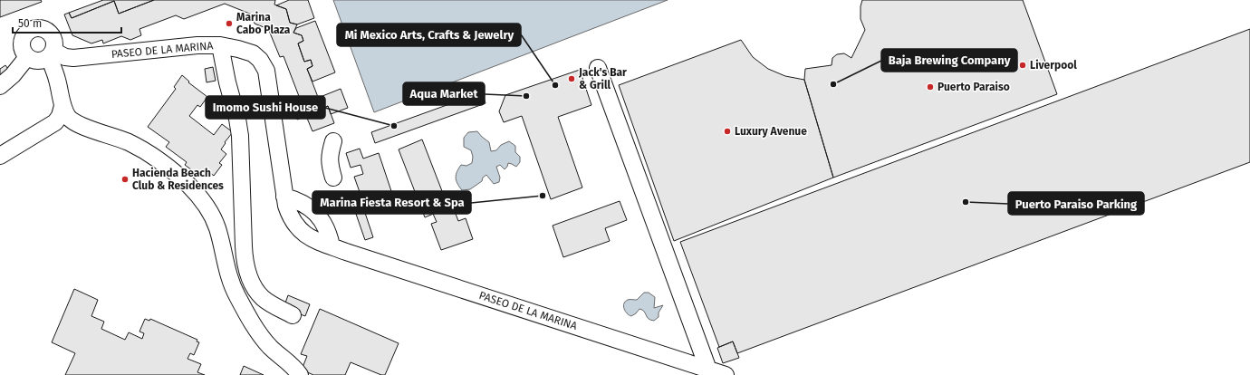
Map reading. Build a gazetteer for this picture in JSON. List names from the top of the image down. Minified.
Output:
{"streets":{"street":["PASEO DE LA MARINA"]},"places":["Marina Cabo Plaza","Liverpool","Jack's Bar & Grill","Baja Brewing Company","Mi Mexico Arts, Crafts & Jewelry","Puerto Paraiso","Aqua Market","Imomo Sushi House","Luxury Avenue","Hacienda Beach Club & Residences","Marina Fiesta Resort & Spa","Puerto Paraiso Parking"],"scale_bar":"50 m"}
